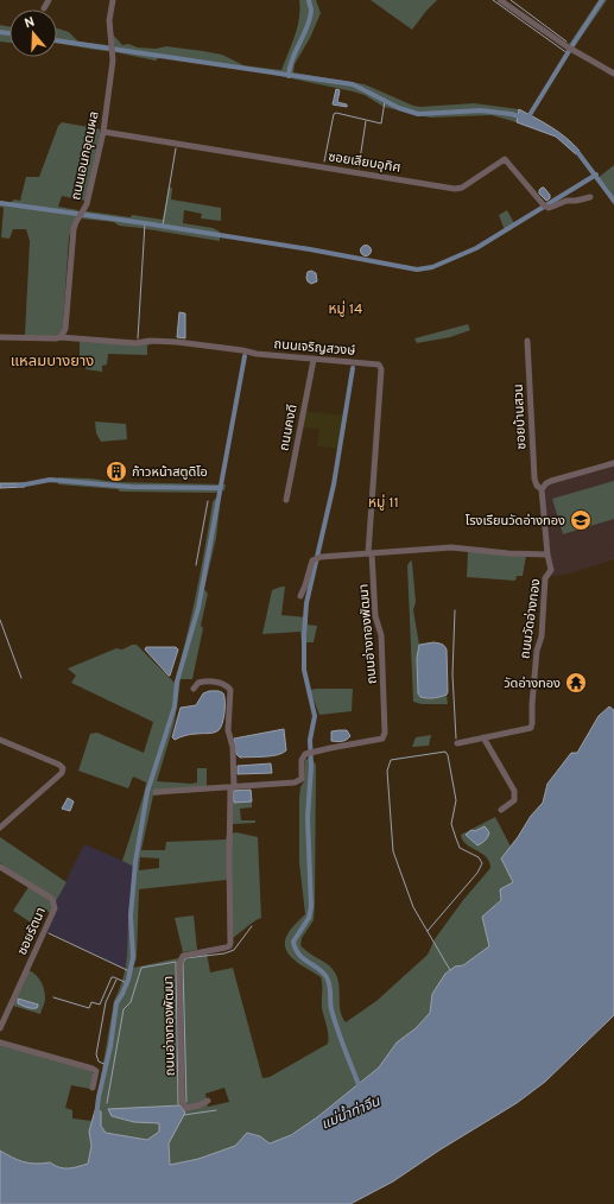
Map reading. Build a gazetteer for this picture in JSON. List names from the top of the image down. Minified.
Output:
{"streets":{"street":["ถนนเอนกอุดมผล","ซอยเลียบอุทิศ","ถนนเจริญสวงษ์","ซอยบ้านสวน","ถนนคงดี","ถนนวัดอ่างทอง","ถนนอ่างทองพัฒนา","ซอยรัตนา"]},"crossings":[["ถนนเอนกอุดมผล","ซอยเลียบอุทิศ"],["ถนนเอนกอุดมผล","ถนนเจริญสวงษ์"],["ถนนเจริญสวงษ์","ถนนคงดี"],["ถนนเจริญสวงษ์","ถนนอ่างทองพัฒนา"],["ซอยบ้านสวน","ถนนวัดอ่างทอง"]],"districts":["หมู่ 14","แหลมบางยาง","หมู่ 11"],"water":["แม่น้ำท่าจีน"],"places":{"building":["ก้าวหน้าสตูดิโอ"],"school or university":["โรงเรียนวัดอ่างทอง"],"temple":["วัดอ่างทอง"]},"north":"top"}
